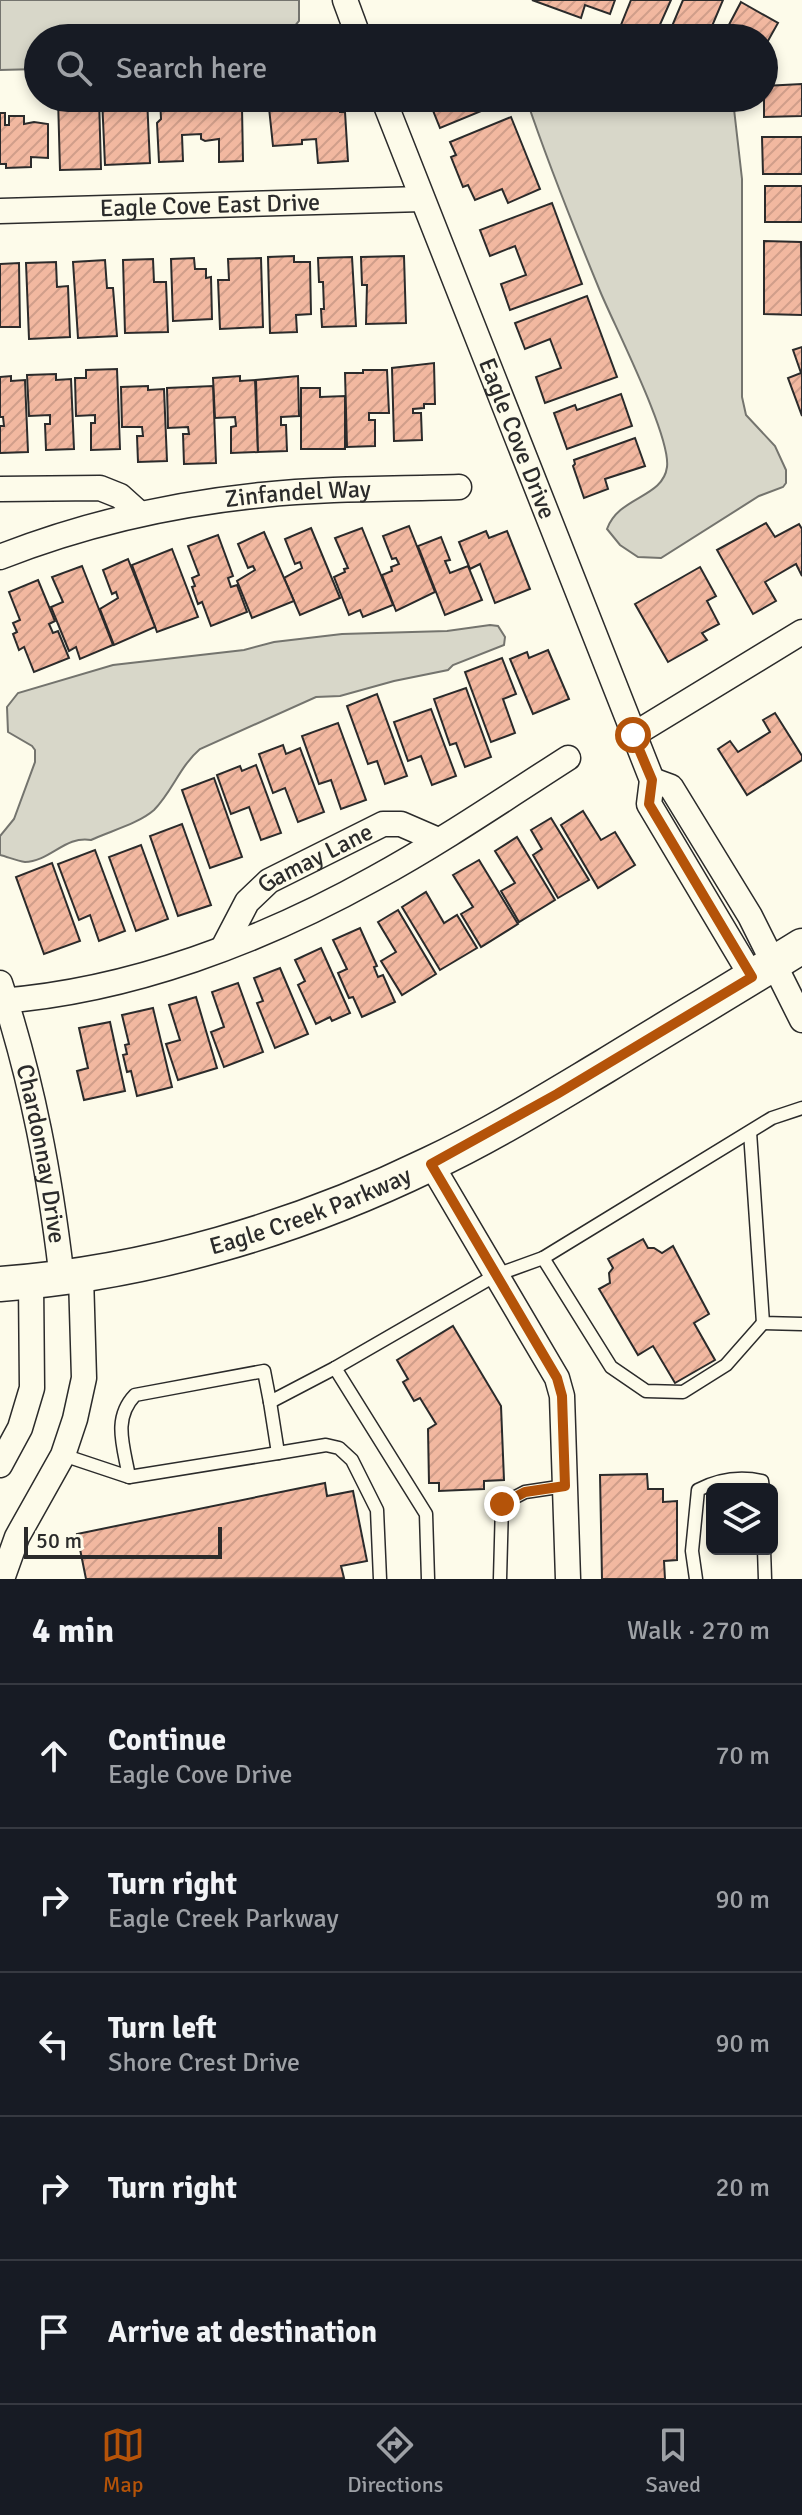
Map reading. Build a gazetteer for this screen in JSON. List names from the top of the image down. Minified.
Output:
{"streets":{"main road":["Eagle Creek Parkway"],"street":["Eagle Cove East Drive","Eagle Cove Drive","Zinfandel Way","Gamay Lane","Chardonnay Drive"]},"crossings":[["Eagle Cove East Drive","Eagle Cove Drive"],["Eagle Cove Drive","Eagle Creek Parkway"],["Gamay Lane","Chardonnay Drive"],["Chardonnay Drive","Eagle Creek Parkway"]],"scale_bar":"50 m","page":{"search":"Search here","scale":"50 m","heading":["4 min","Walk · 270 m"],"list":[["Continue","Eagle Cove Drive","70 m"],["Turn right","Eagle Creek Parkway","90 m"],["Turn left","Shore Crest Drive","90 m"],["Turn right","20 m"],"Arrive at destination"],"nav":["Map","Directions","Saved"]}}
